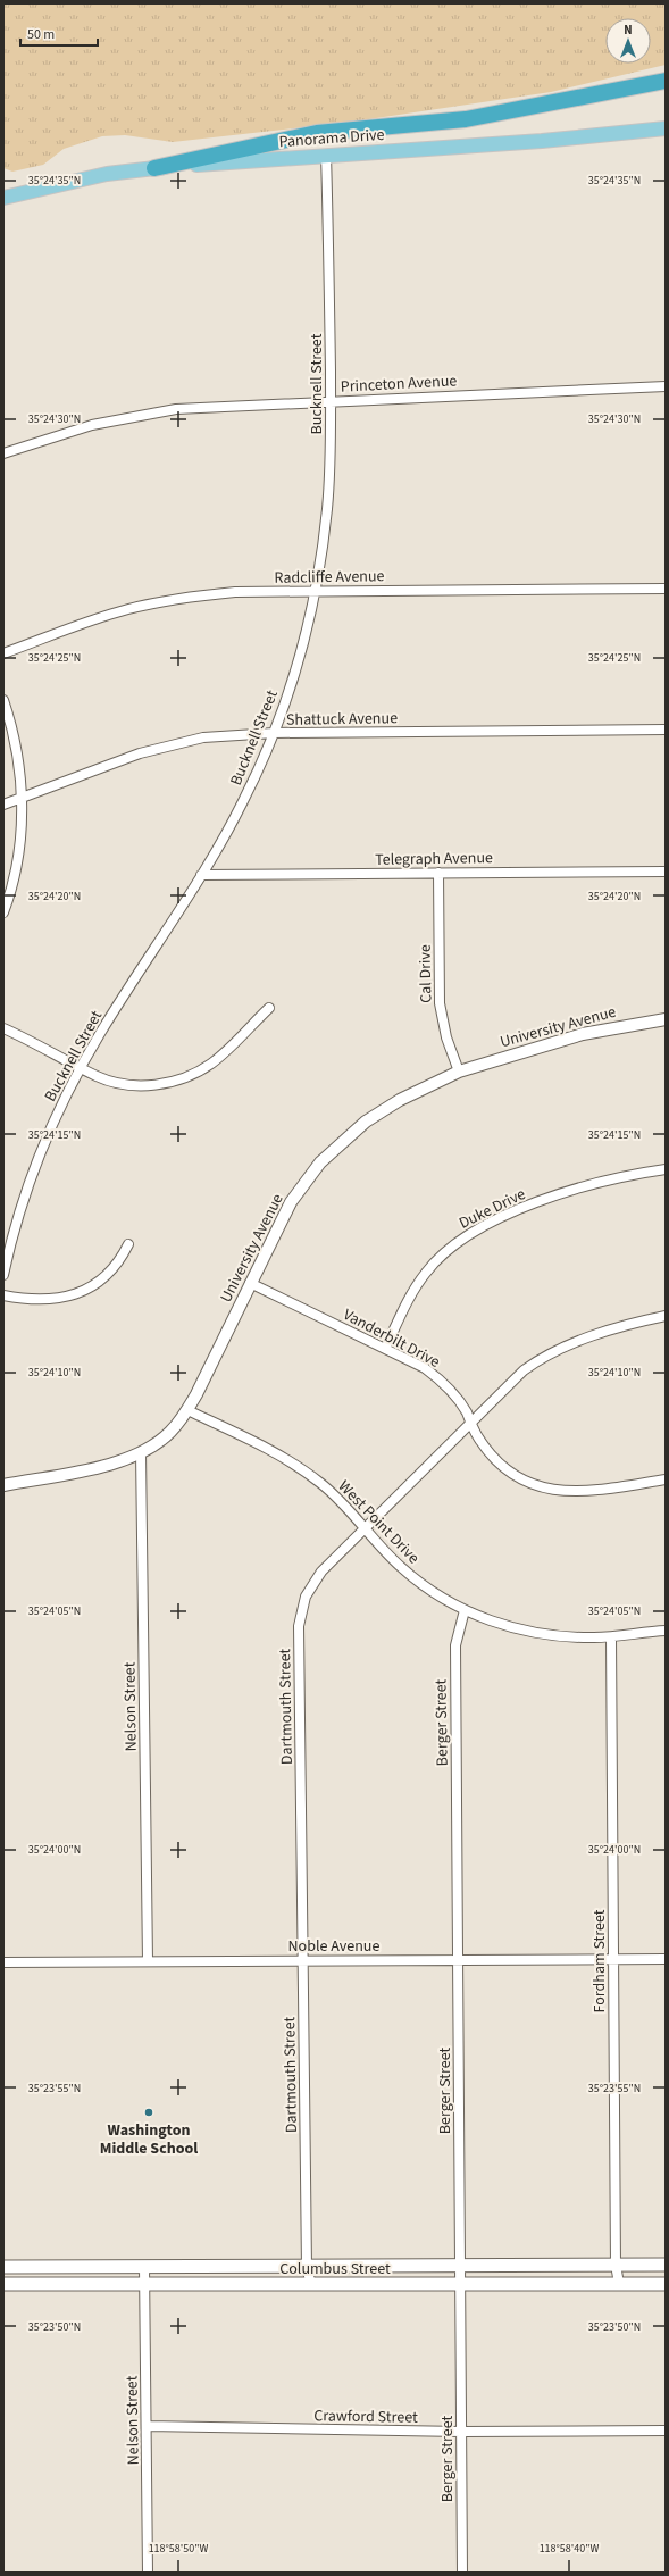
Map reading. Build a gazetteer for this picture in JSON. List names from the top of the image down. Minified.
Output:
{"streets":{"main road":["Panorama Drive","Columbus Street"],"street":["Princeton Avenue","Bucknell Street","Radcliffe Avenue","Shattuck Avenue","Telegraph Avenue","Cal Drive","University Avenue","Duke Drive","Vanderbilt Drive","West Point Drive","Nelson Street","Dartmouth Street","Berger Street","Noble Avenue","Fordham Street","Crawford Street"]},"crossings":[["Panorama Drive","Bucknell Street"],["Princeton Avenue","Bucknell Street"],["Bucknell Street","Radcliffe Avenue"],["Bucknell Street","Shattuck Avenue"],["Bucknell Street","Telegraph Avenue"],["Telegraph Avenue","Cal Drive"],["Cal Drive","University Avenue"],["University Avenue","Vanderbilt Drive"],["University Avenue","West Point Drive"],["University Avenue","Nelson Street"],["Duke Drive","Vanderbilt Drive"],["Vanderbilt Drive","Dartmouth Street"],["West Point Drive","Dartmouth Street"],["West Point Drive","Berger Street"],["West Point Drive","Fordham Street"],["Nelson Street","Noble Avenue"],["Nelson Street","Columbus Street"],["Nelson Street","Crawford Street"],["Dartmouth Street","Noble Avenue"],["Dartmouth Street","Columbus Street"],["Berger Street","Noble Avenue"],["Berger Street","Columbus Street"],["Berger Street","Crawford Street"],["Noble Avenue","Fordham Street"],["Fordham Street","Columbus Street"]],"places":["Washington Middle School"],"scale_bar":"50 m","north":"top","coordinates":["35°24'35\"N","35°24'30\"N","35°24'25\"N","35°24'20\"N","35°24'15\"N","35°24'10\"N","35°24'05\"N","35°24'00\"N","35°23'55\"N","35°23'50\"N","118°58'50\"W","118°58'40\"W"]}
